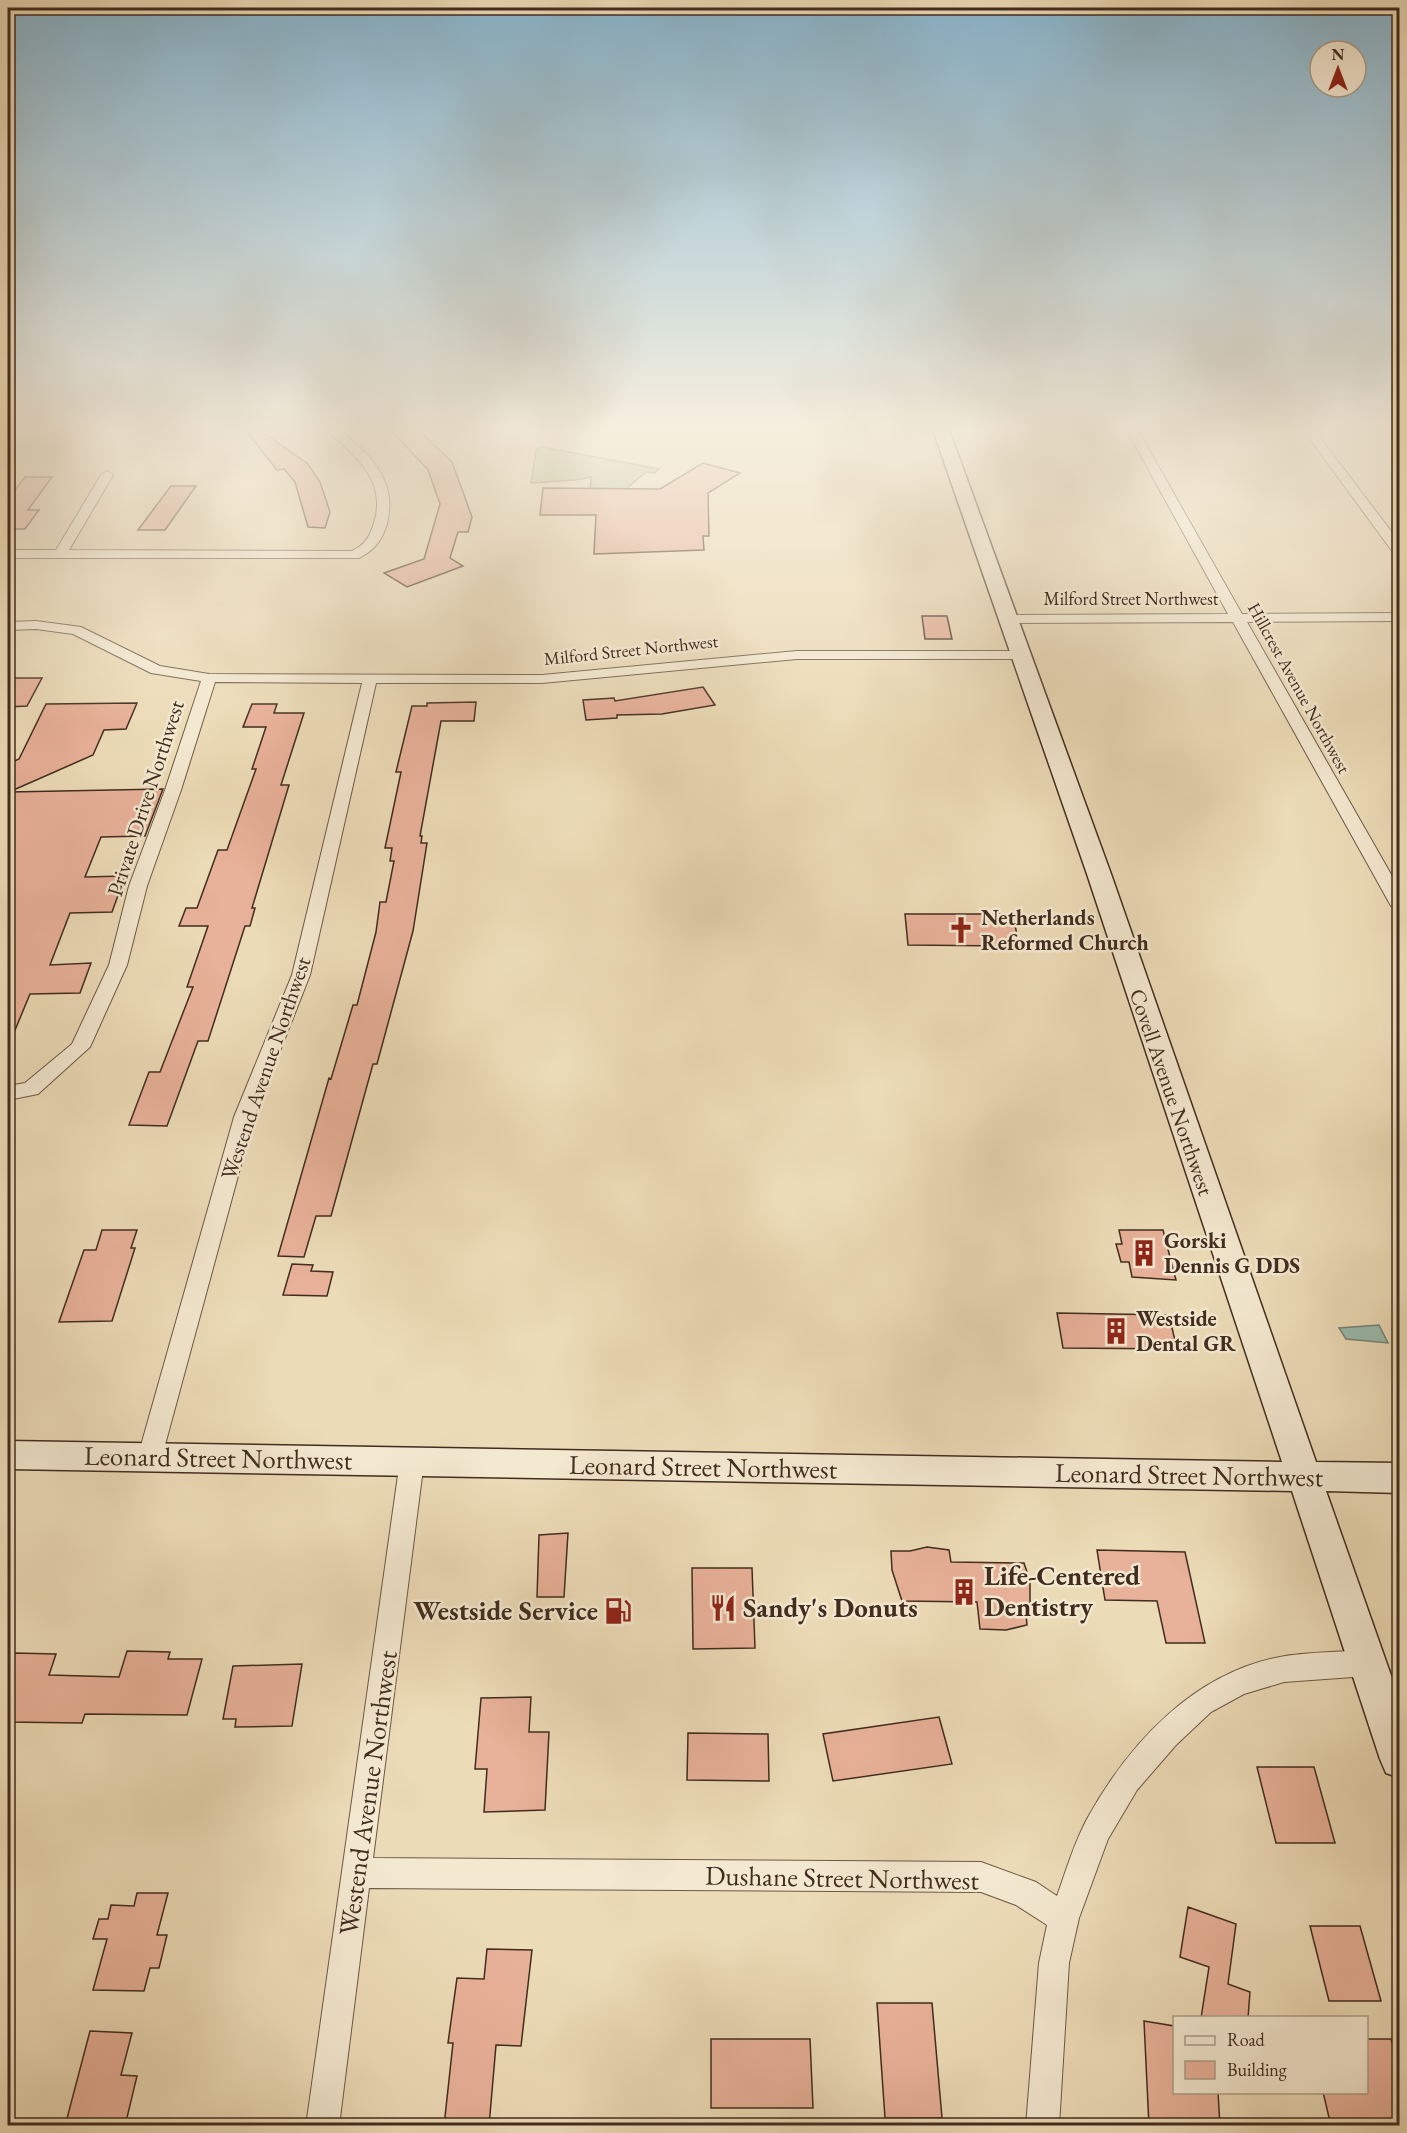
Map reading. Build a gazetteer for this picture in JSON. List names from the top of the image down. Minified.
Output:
{"streets":{"street":["Milford Street Northwest","Hillcrest Avenue Northwest","Private Drive Northwest","Westend Avenue Northwest","Covell Avenue Northwest","Leonard Street Northwest","Dushane Street Northwest"]},"crossings":[["Milford Street Northwest","Hillcrest Avenue Northwest"],["Milford Street Northwest","Private Drive Northwest"],["Milford Street Northwest","Westend Avenue Northwest"],["Milford Street Northwest","Covell Avenue Northwest"],["Westend Avenue Northwest","Leonard Street Northwest"],["Westend Avenue Northwest","Dushane Street Northwest"],["Covell Avenue Northwest","Leonard Street Northwest"]],"places":{"church":["Netherlands Reformed Church"],"building":["Gorski Dennis G DDS","Westside Dental GR","Life-Centered Dentistry"],"restaurant":["Sandy's Donuts"],"fuel station":["Westside Service"]},"legend":["Road","Building"],"north":"top"}
